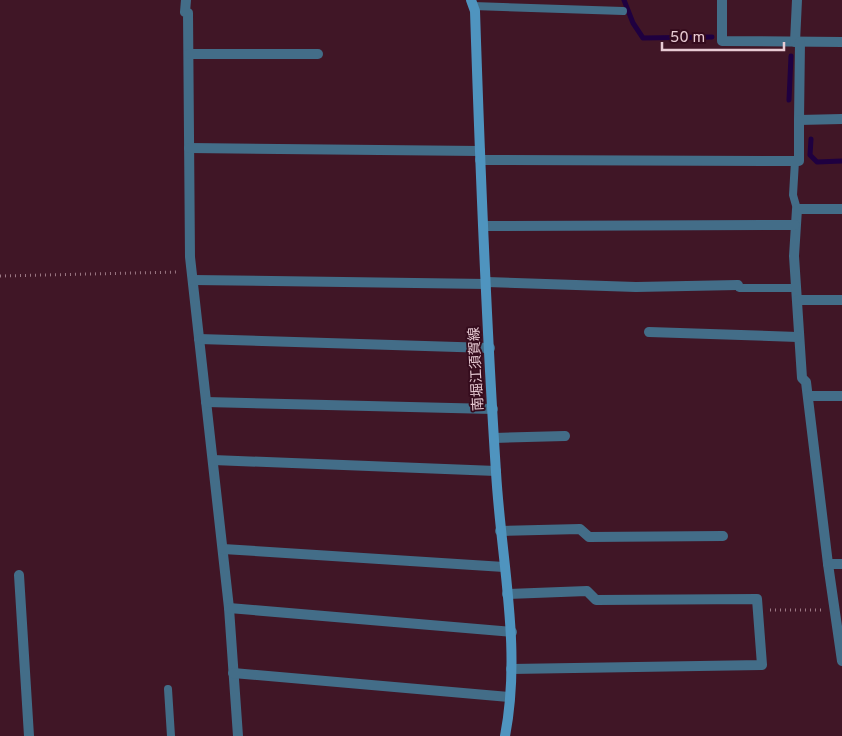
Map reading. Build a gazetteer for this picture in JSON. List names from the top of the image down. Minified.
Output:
{"streets":{"main road":["南堀江須賀線"]},"scale_bar":"50 m"}
